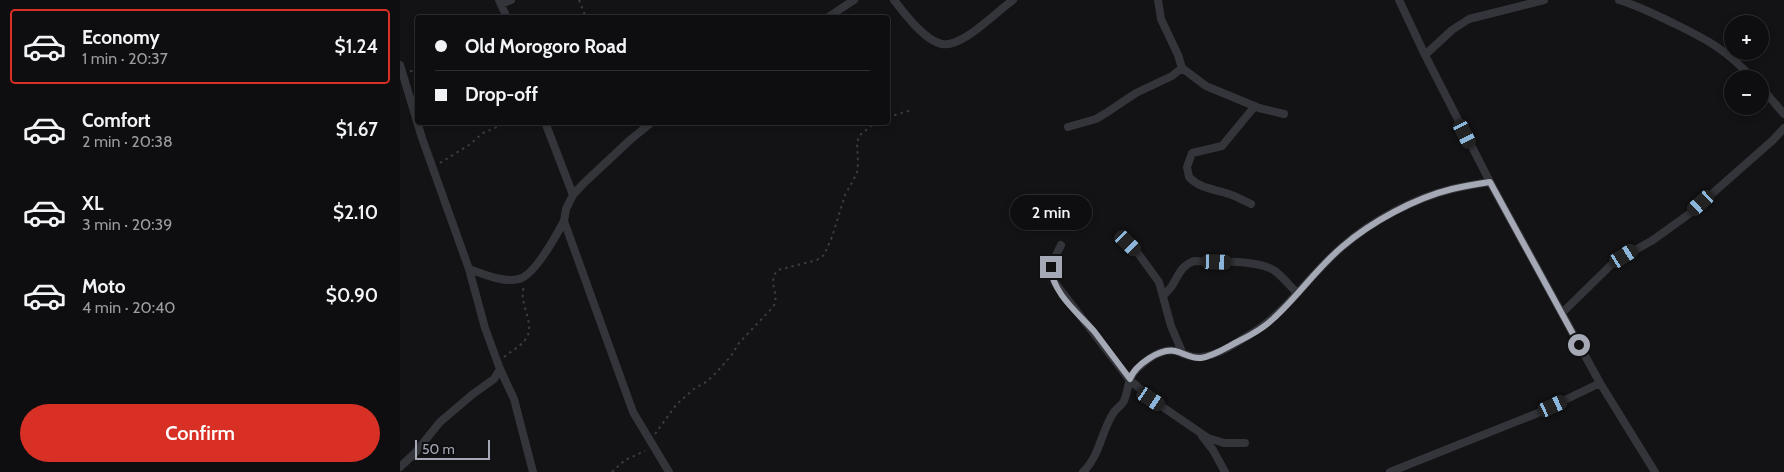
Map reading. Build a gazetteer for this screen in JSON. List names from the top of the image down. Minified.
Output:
{"scale_bar":"50 m","page":{"list":[{"name":"Economy","note":"1 min · 20:37","value":"$1.24"},{"name":"Comfort","note":"2 min · 20:38","value":"$1.67"},{"name":"XL","note":"3 min · 20:39","value":"$2.10"},{"name":"Moto","note":"4 min · 20:40","value":"$0.90"}],"map_buttons":["+","−"],"banner":["Old Morogoro Road","Drop-off"],"bubble":"2 min","buttons":"Confirm","scale":"50 m"}}
